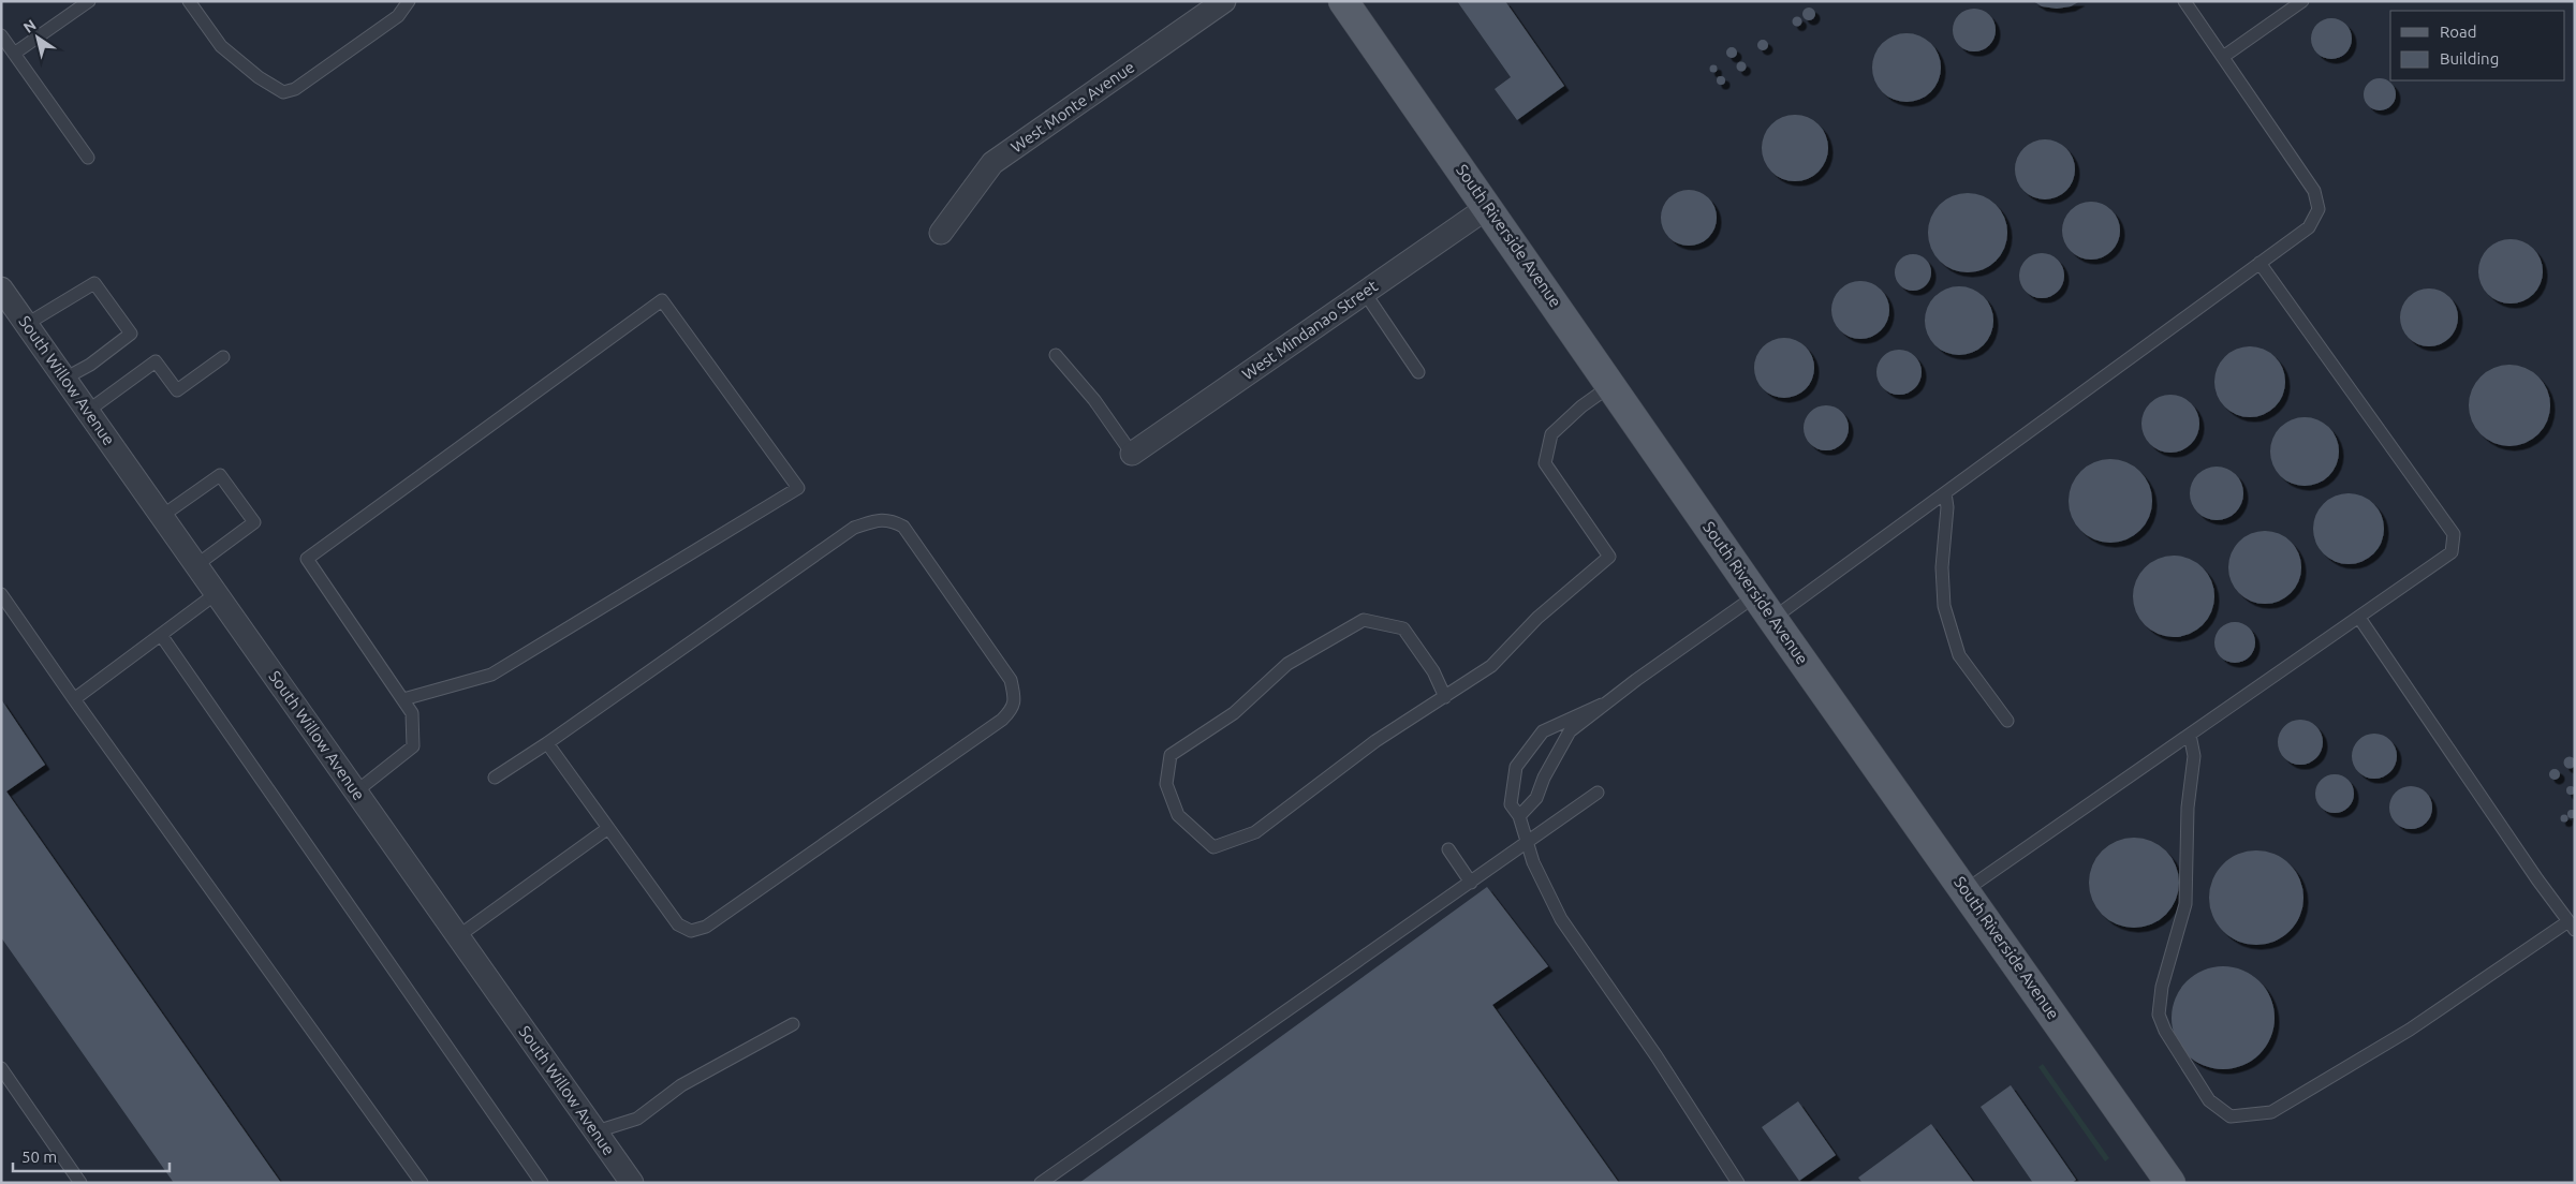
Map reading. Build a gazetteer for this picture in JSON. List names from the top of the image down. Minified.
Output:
{"streets":{"main road":["South Riverside Avenue"],"street":["West Monte Avenue","West Mindanao Street","South Willow Avenue"]},"crossings":[["South Riverside Avenue","West Mindanao Street"]],"legend":["Road","Building"],"scale_bar":"50 m","north":"top left"}
